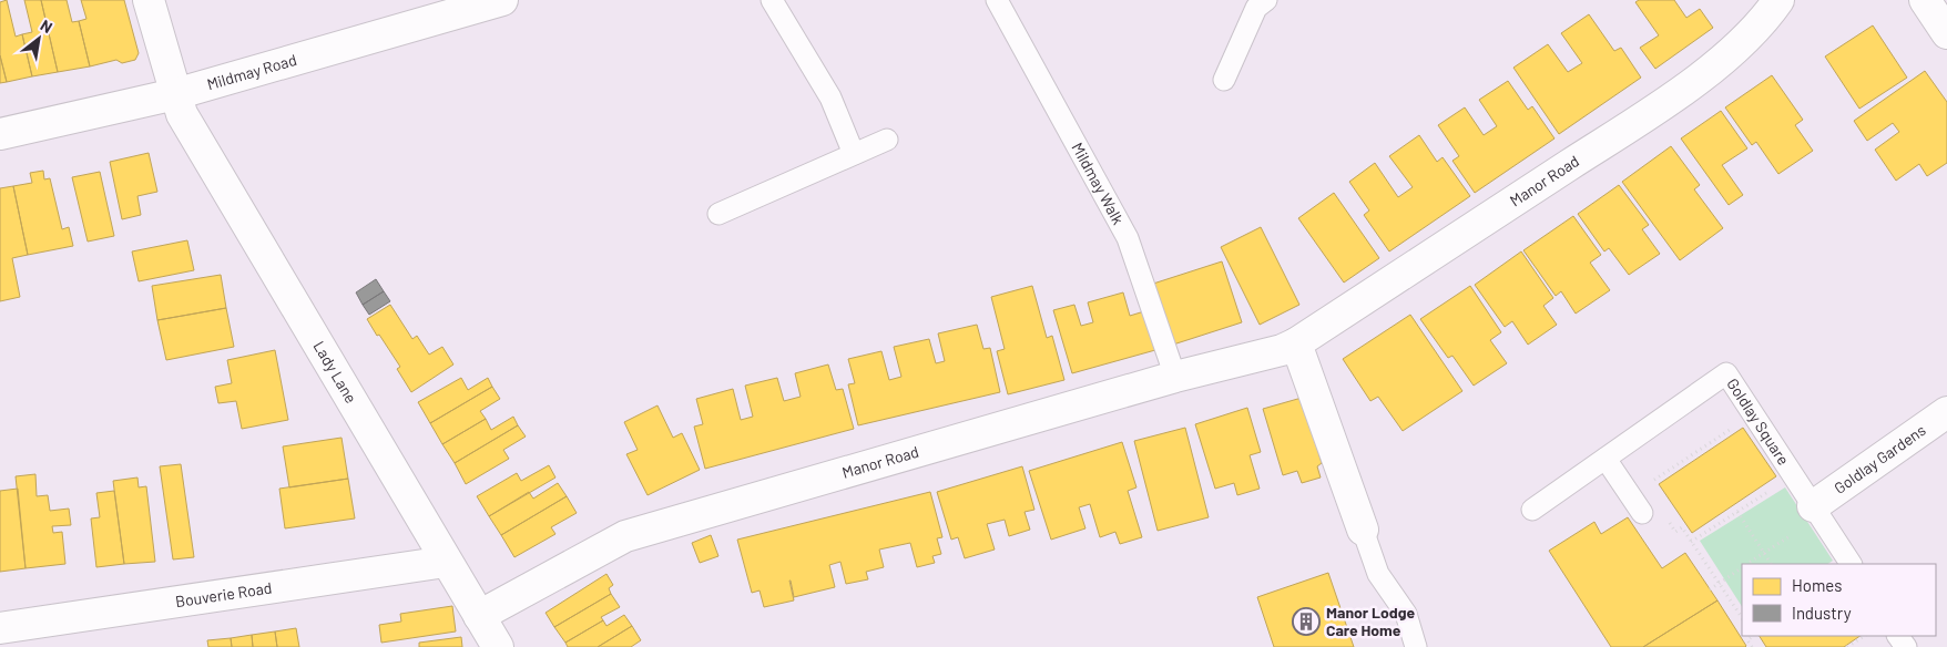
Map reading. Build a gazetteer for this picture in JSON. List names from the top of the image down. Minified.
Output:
{"streets":{"street":["Mildmay Road","Manor Road","Lady Lane","Goldlay Gardens","Bouverie Road"],"lane":["Mildmay Walk","Goldlay Square"]},"crossings":[["Mildmay Road","Lady Lane"],["Manor Road","Mildmay Walk"],["Manor Road","Lady Lane"],["Lady Lane","Bouverie Road"],["Goldlay Square","Goldlay Gardens"]],"places":{"building":["Manor Lodge Care Home"]},"legend":["Homes","Industry"],"north":"top right"}
